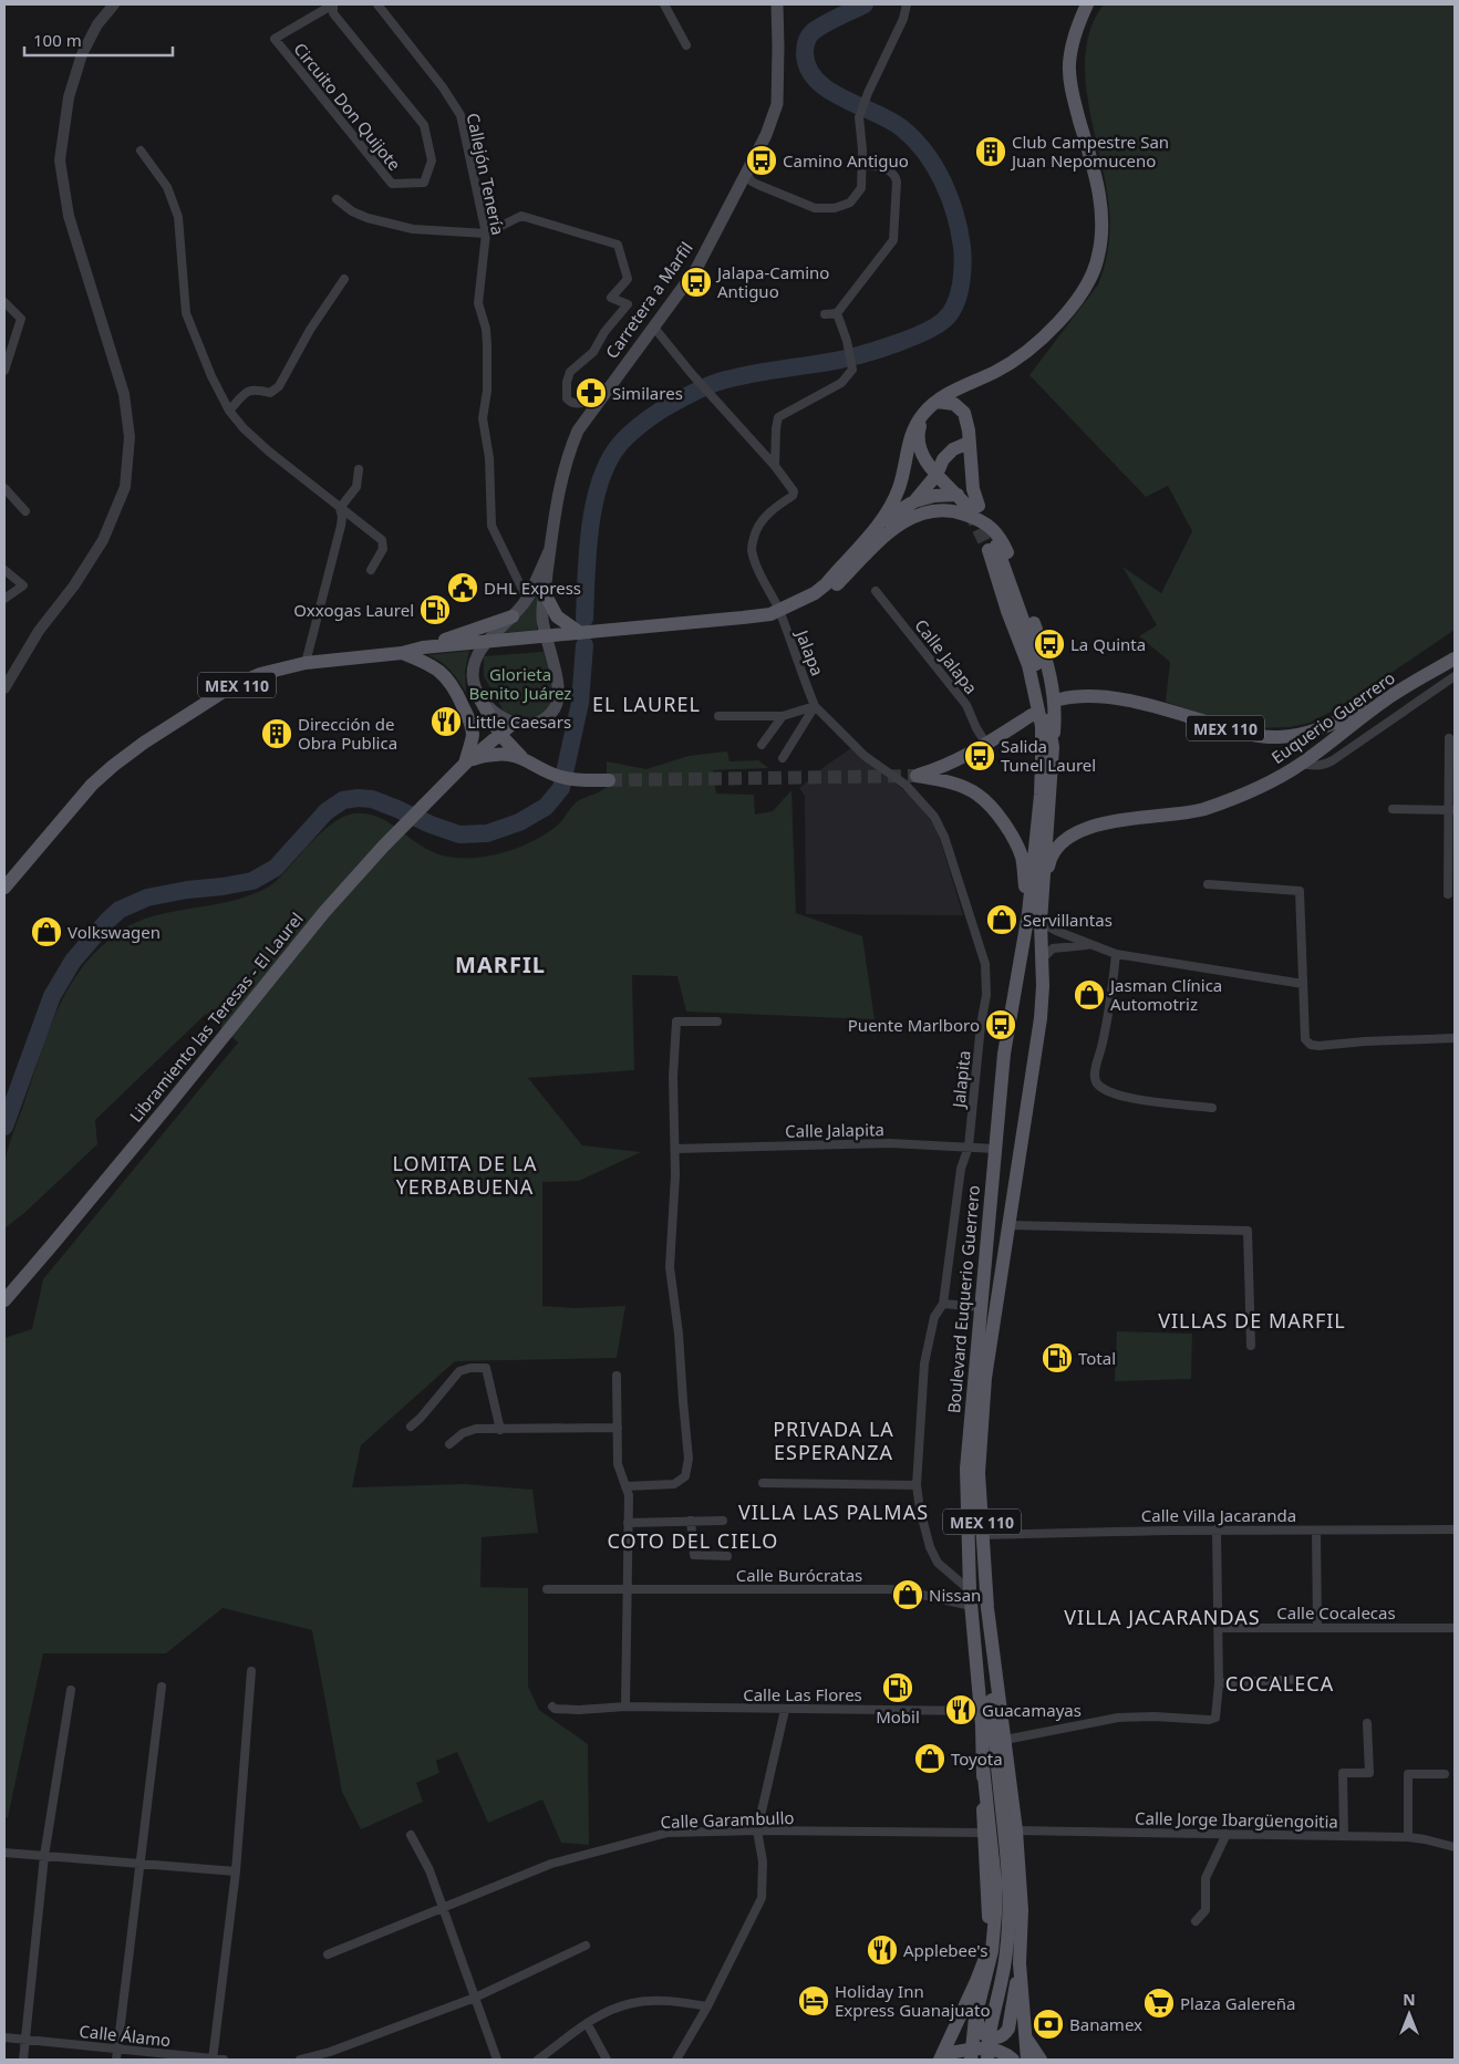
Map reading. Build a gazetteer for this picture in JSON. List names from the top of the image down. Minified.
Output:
{"streets":{"main road":["Carretera a Marfil","MEX 110","Euquerio Guerrero","Libramiento las Teresas - El Laurel","Boulevard Euquerio Guerrero"],"street":["Circuito Don Quijote","Callejón Tenería","Jalapa","Calle Jalapa","Jalapita","Calle Jalapita","Calle Villa Jacaranda","Calle Burócratas","Calle Cocalecas","Calle Las Flores","Calle Garambullo","Calle Jorge Ibargüengoitia","Calle Álamo"]},"crossings":[["Callejón Tenería","Carretera a Marfil"],["Carretera a Marfil","MEX 110"],["Carretera a Marfil","Libramiento las Teresas - El Laurel"],["Jalapa","MEX 110"],["Jalapa","Jalapita"],["MEX 110","Euquerio Guerrero"],["MEX 110","Libramiento las Teresas - El Laurel"],["MEX 110","Boulevard Euquerio Guerrero"],["MEX 110","Calle Villa Jacaranda"],["MEX 110","Calle Jorge Ibargüengoitia"],["Euquerio Guerrero","Boulevard Euquerio Guerrero"],["Jalapita","Calle Jalapita"],["Jalapita","Boulevard Euquerio Guerrero"],["Calle Jalapita","Boulevard Euquerio Guerrero"],["Boulevard Euquerio Guerrero","Calle Burócratas"],["Boulevard Euquerio Guerrero","Calle Las Flores"],["Boulevard Euquerio Guerrero","Calle Garambullo"]],"districts":["EL LAUREL","MARFIL","LOMITA DE LA YERBABUENA","VILLAS DE MARFIL","PRIVADA LA ESPERANZA","VILLA LAS PALMAS","COTO DEL CIELO","VILLA JACARANDAS","COCALECA"],"parks":["Glorieta Benito Juárez"],"places":{"building":["Club Campestre San Juan Nepomuceno","Dirección de Obra Publica"],"bus stop":["Camino Antiguo","Jalapa-Camino Antiguo","La Quinta","Salida Tunel Laurel","Puente Marlboro"],"pharmacy":["Similares"],"public building":["DHL Express"],"fuel station":["Oxxogas Laurel","Total","Mobil"],"restaurant":["Little Caesars","Guacamayas","Applebee's"],"shop":["Servillantas","Volkswagen","Jasman Clínica Automotriz","Nissan","Toyota"],"hotel":["Holiday Inn Express Guanajuato"],"supermarket":["Plaza Galereña"],"bank":["Banamex"]},"scale_bar":"100 m","north":"top"}
